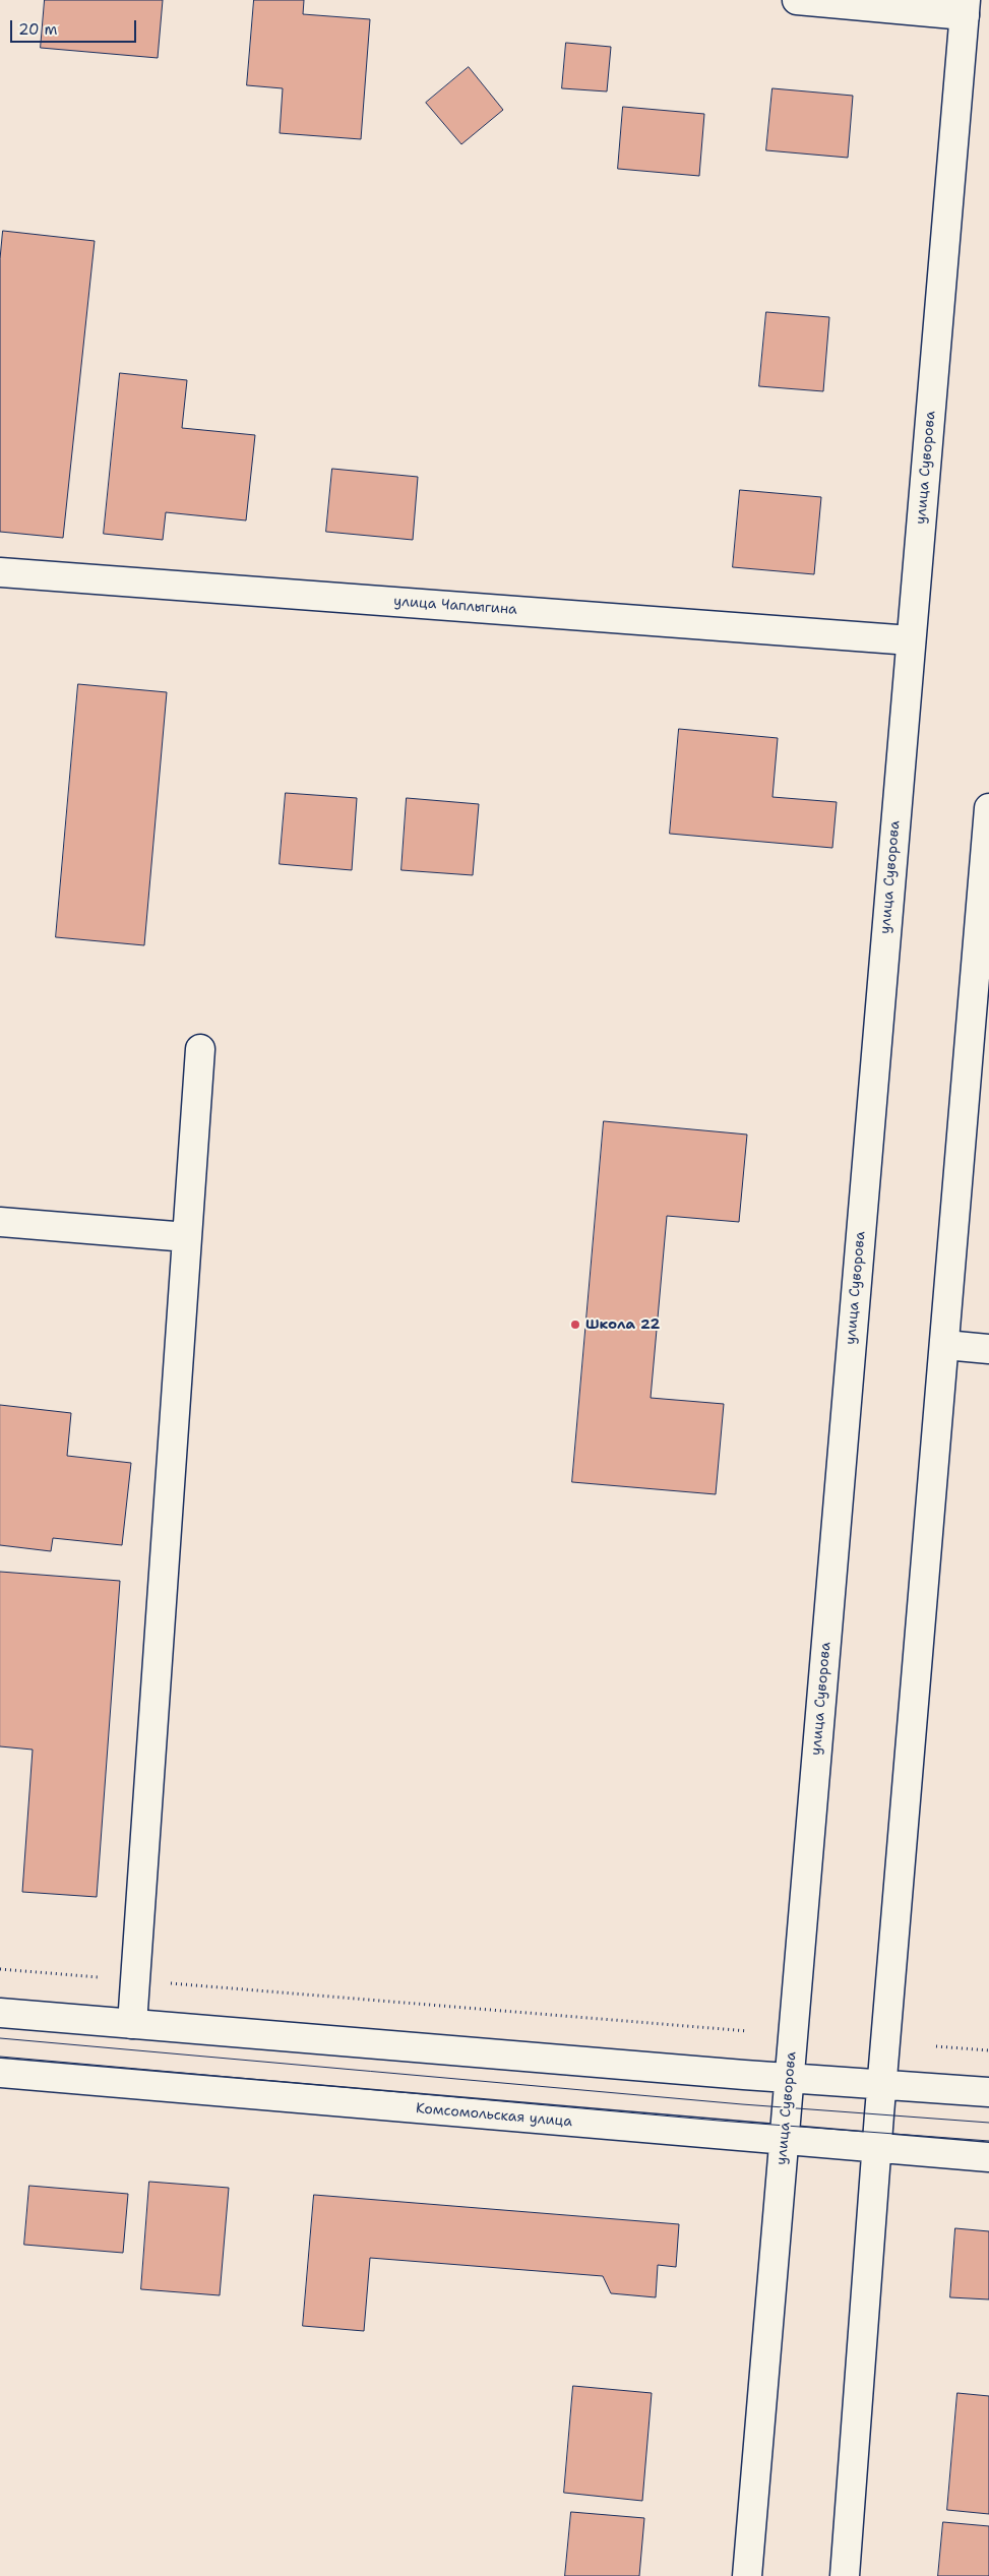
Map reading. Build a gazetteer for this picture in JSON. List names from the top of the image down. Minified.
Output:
{"streets":{"main road":["улица Суворова","улица Чаплыгина","Комсомольская улица"]},"crossings":[["улица Суворова","улица Чаплыгина"],["улица Суворова","Комсомольская улица"]],"places":["Школа 22"],"scale_bar":"20 m"}
